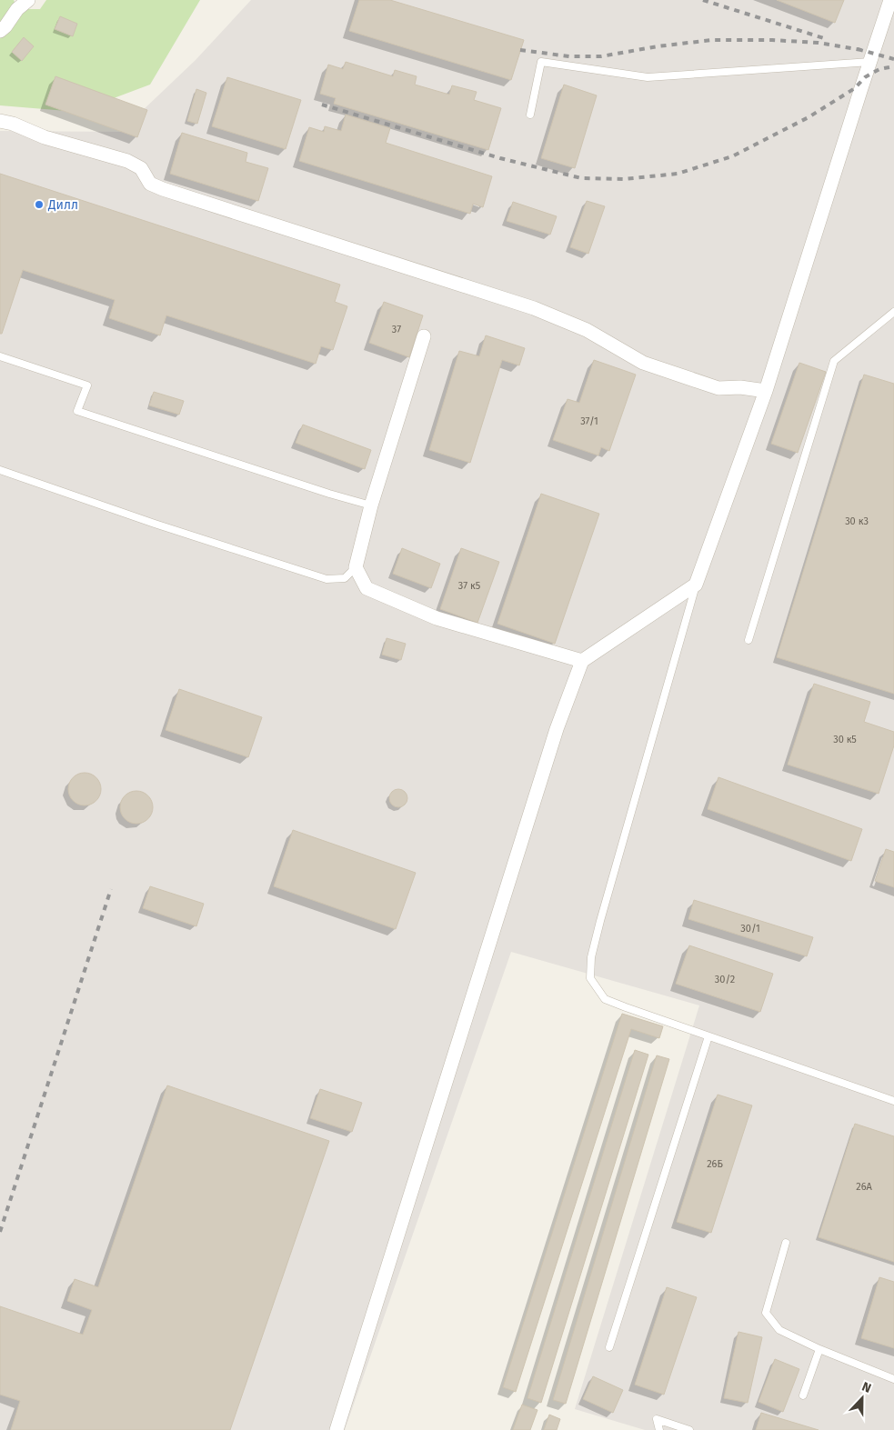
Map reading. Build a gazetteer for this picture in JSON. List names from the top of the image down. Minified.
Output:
{"places":["Дилл"],"house_numbers":["37","37/1","30 к3","37 к5","30 к5","30/1","30/2","26Б","26А"],"north":"top"}
